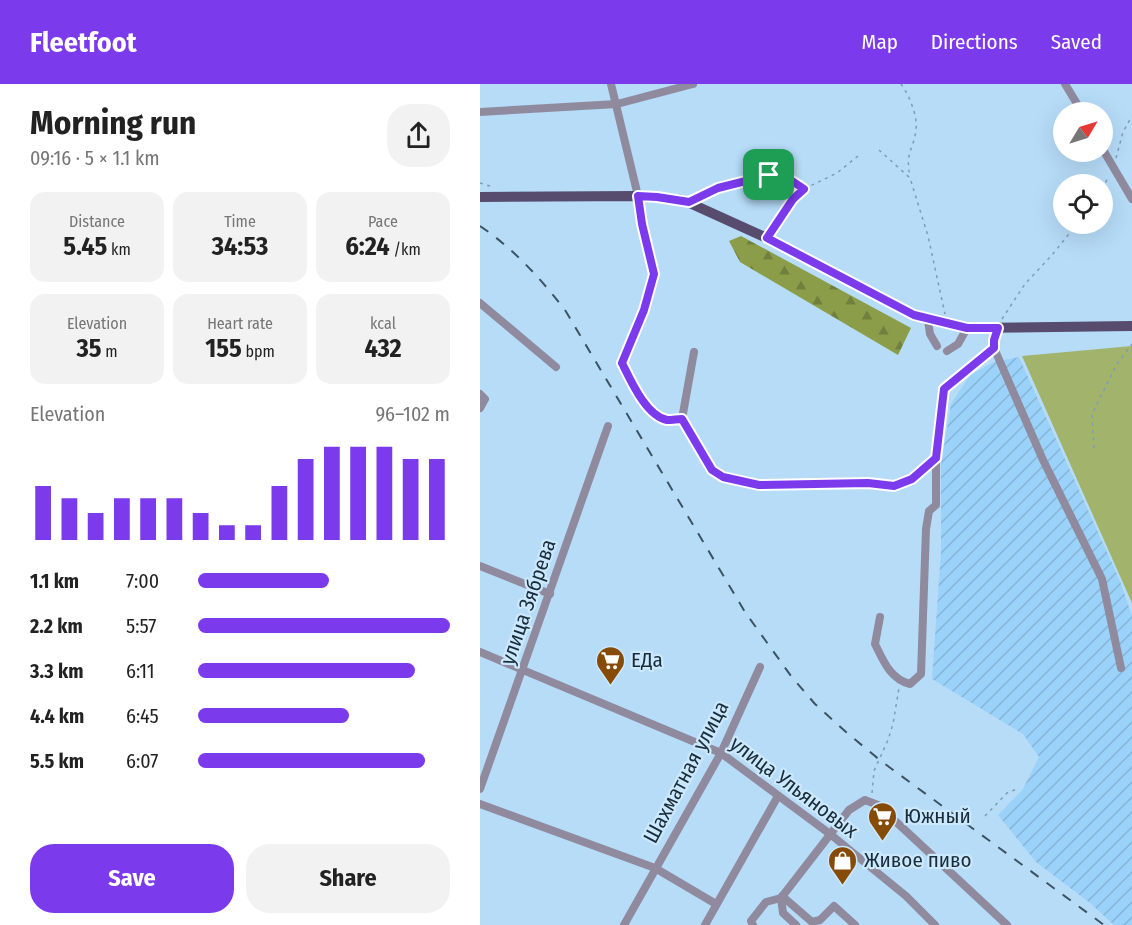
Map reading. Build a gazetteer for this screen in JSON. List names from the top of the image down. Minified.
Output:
{"streets":{"street":["улица Зябрева","Шахматная улица","улица Ульяновых"]},"crossings":[["улица Зябрева","улица Ульяновых"],["Шахматная улица","улица Ульяновых"]],"places":{"supermarket":["ЕДа","Южный"],"shop":["Живое пиво"]},"north":"top right","page":{"header":"Fleetfoot","nav":["Map","Directions","Saved"],"heading":["Morning run","09:16 · 5 × 1.1 km"],"stats":[["Distance","5.45 km"],["Time","34:53"],["Pace","6:24 /km"],["Elevation","35 m"],["Heart rate","155 bpm"],["kcal","432"]],"chart":["Elevation","96–102 m"],"list":[{"name":"1.1 km","note":"7:00"},{"name":"2.2 km","note":"5:57"},{"name":"3.3 km","note":"6:11"},{"name":"4.4 km","note":"6:45"},{"name":"5.5 km","note":"6:07"}],"buttons":["Save","Share"]}}
